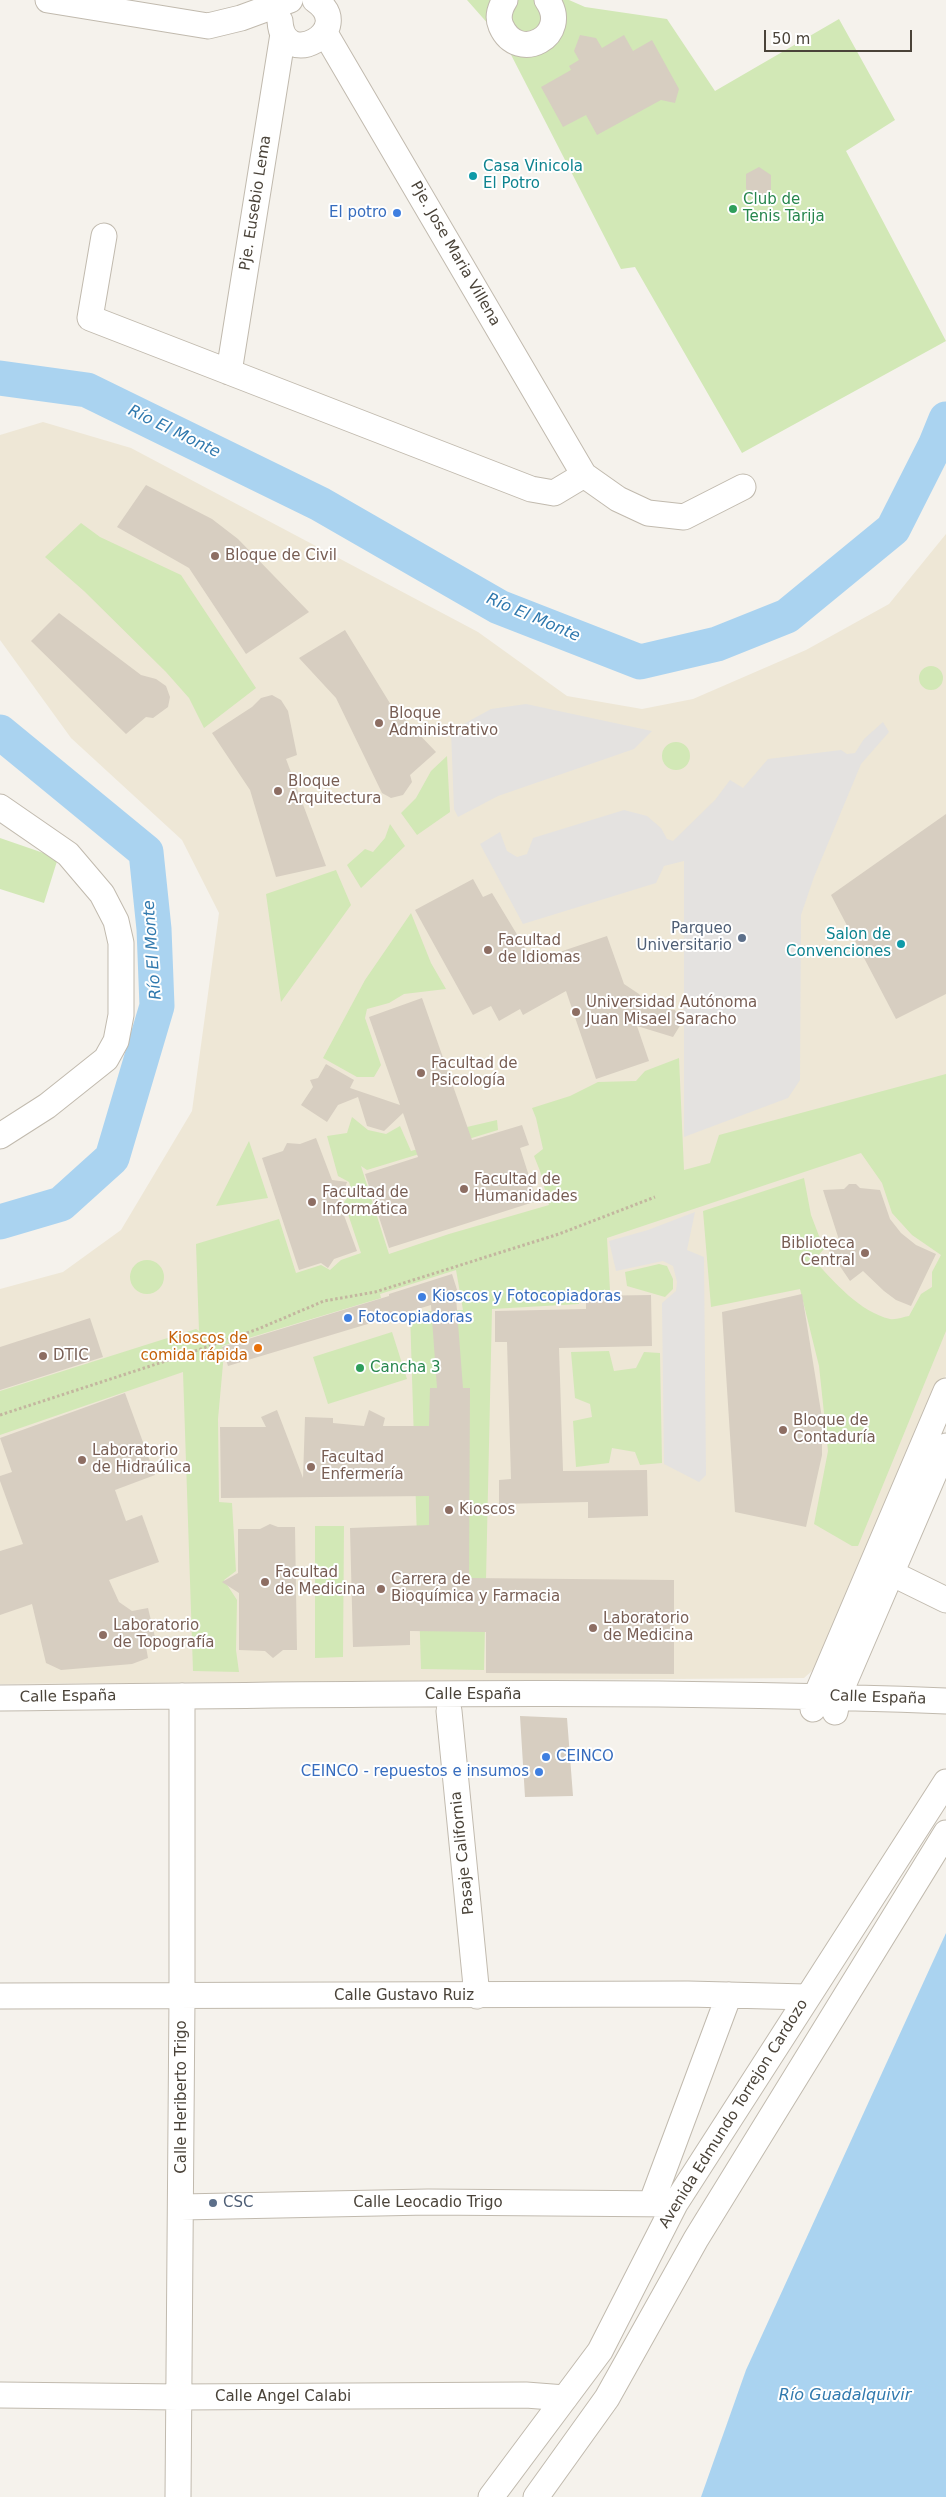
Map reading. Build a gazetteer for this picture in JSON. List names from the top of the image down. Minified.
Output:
{"streets":{"street":["Pje. Eusebio Lema","Pje. Jose Maria Villena","Calle España","Pasaje California","Calle Gustavo Ruiz","Calle Heriberto Trigo","Avenida Edmundo Torrejon Cardozo","Calle Leocadio Trigo","Calle Angel Calabi"]},"crossings":[["Calle España","Pasaje California"],["Calle España","Calle Heriberto Trigo"],["Pasaje California","Calle Gustavo Ruiz"],["Calle Gustavo Ruiz","Calle Heriberto Trigo"],["Calle Gustavo Ruiz","Avenida Edmundo Torrejon Cardozo"],["Calle Heriberto Trigo","Calle Leocadio Trigo"],["Calle Heriberto Trigo","Calle Angel Calabi"],["Avenida Edmundo Torrejon Cardozo","Calle Leocadio Trigo"],["Avenida Edmundo Torrejon Cardozo","Calle Angel Calabi"]],"water":["Río El Monte","Río Guadalquivir"],"places":["Casa Vinicola El Potro","Club de Tenis Tarija","El potro","Bloque de Civil","Bloque Administrativo","Bloque Arquitectura","Parqueo Universitario","Salon de Convenciones","Facultad de Idiomas","Universidad Autónoma Juan Misael Saracho","Facultad de Psicología","Facultad de Humanidades","Facultad de Informática","Biblioteca Central","Kioscos y Fotocopiadoras","Fotocopiadoras","Kioscos de comida rápida","DTIC","Cancha 3","Bloque de Contaduría","Laboratorio de Hidraúlica","Facultad Enfermería","Kioscos","Facultad de Medicina","Carrera de Bioquímica y Farmacia","Laboratorio de Medicina","Laboratorio de Topografía","CEINCO","CEINCO - repuestos e insumos","CSC"],"scale_bar":"50 m"}
